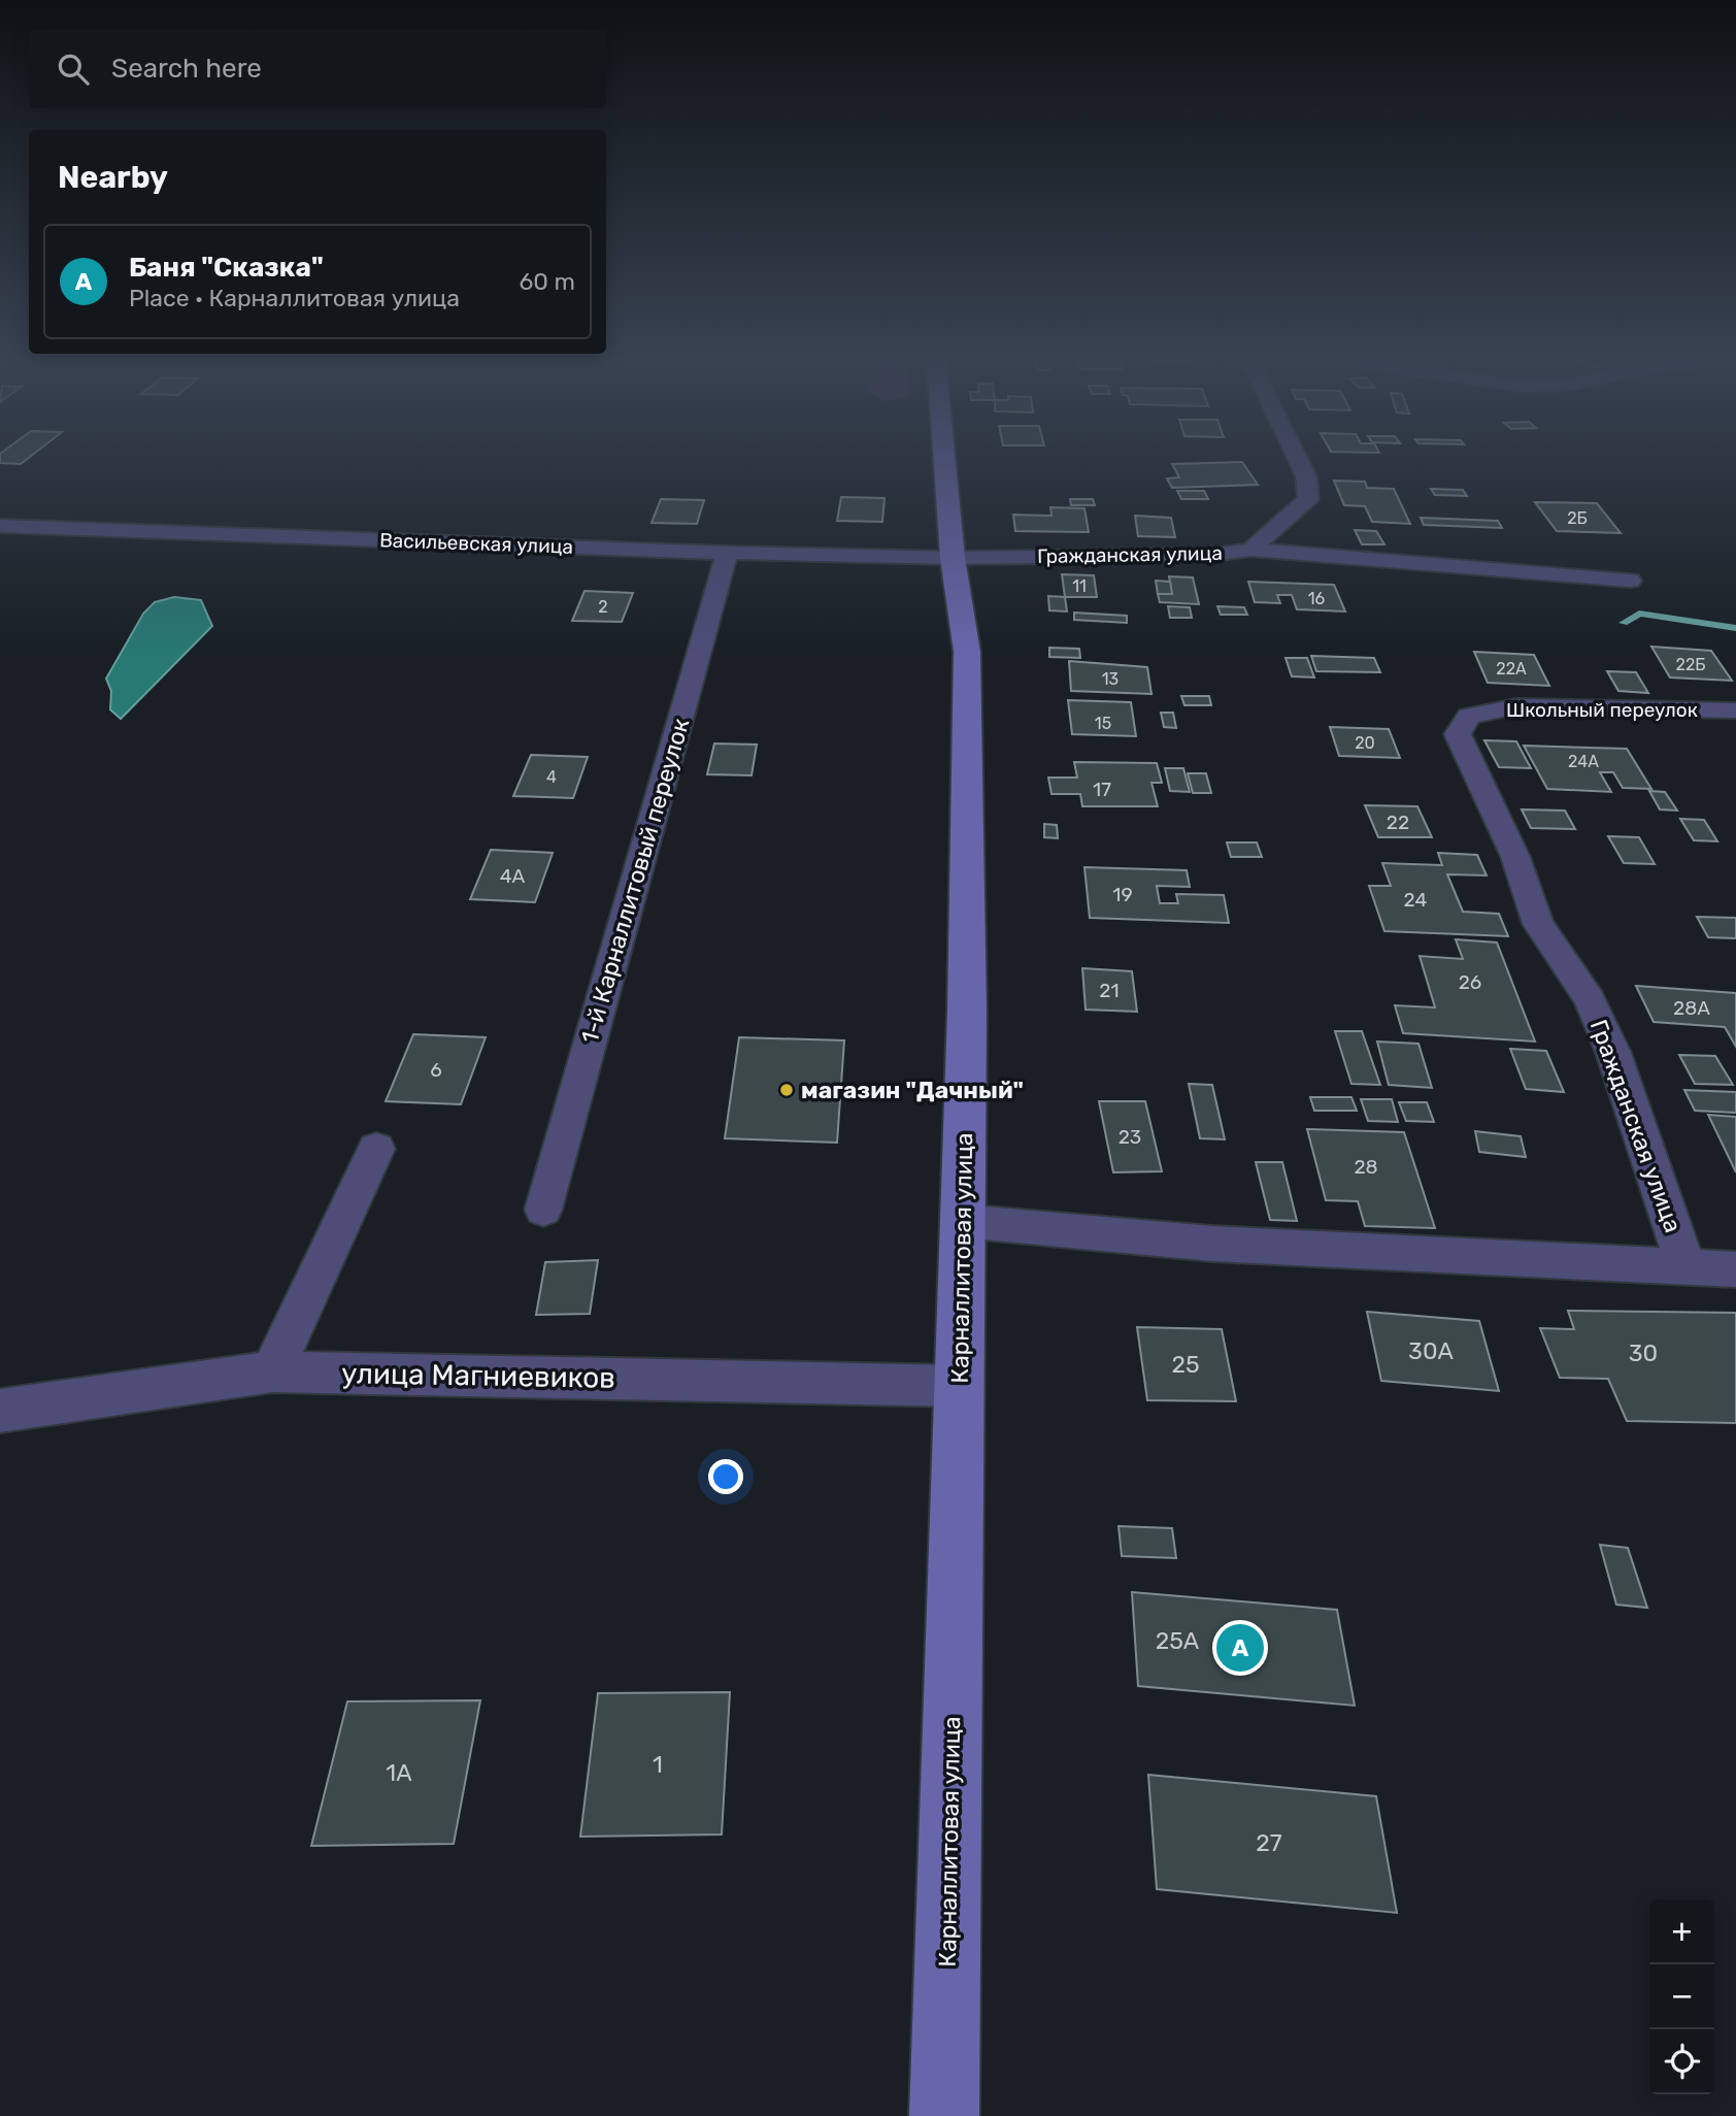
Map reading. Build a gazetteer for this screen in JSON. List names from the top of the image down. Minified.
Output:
{"streets":{"street":["Васильевская улица","Гражданская улица","Школьный переулок","1-й Карналлитовый переулок","Карналлитовая улица","улица Магниевиков"]},"crossings":[["Васильевская улица","Гражданская улица"],["Васильевская улица","1-й Карналлитовый переулок"],["Васильевская улица","Карналлитовая улица"],["Гражданская улица","Школьный переулок"],["Гражданская улица","Карналлитовая улица"],["Карналлитовая улица","улица Магниевиков"]],"places":["магазин \"Дачный\""],"house_numbers":["2Б","11","16","2","22Б","22А","13","15","20","24А","4","17","22","4А","19","24","26","21","28А","6","23","28","30А","30","25","25А","1","1А","27"],"page":{"search":"Search here","heading":"Nearby","list":[{"mark":"A","name":"Баня \"Сказка\"","note":"Place · Карналлитовая улица","value":"60 m"}],"pins":"A","map_buttons":["+","−"]}}
